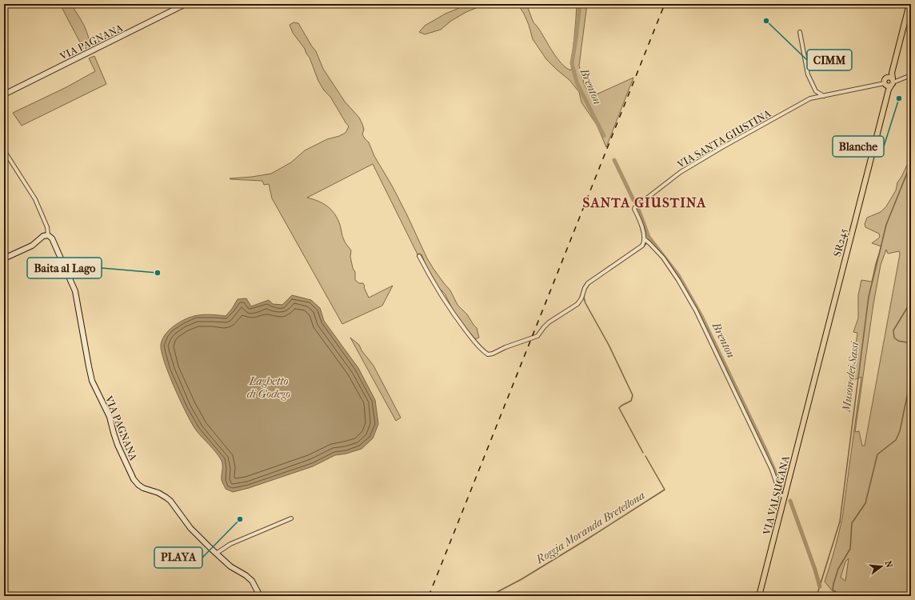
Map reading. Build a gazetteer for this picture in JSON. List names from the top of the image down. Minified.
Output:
{"streets":{"main road":["SR245","VIA VALSUGANA"],"street":["VIA PAGNANA","VIA SANTA GIUSTINA"]},"crossings":[["VIA SANTA GIUSTINA","SR245"],["SR245","VIA VALSUGANA"]],"districts":["SANTA GIUSTINA"],"water":["Brenton","Muson dei Sassi","Laghetto di Godego","Roggia Moranda Bretellona"],"places":["CIMM","Blanche","Baita al Lago","PLAYA"],"north":"right"}
